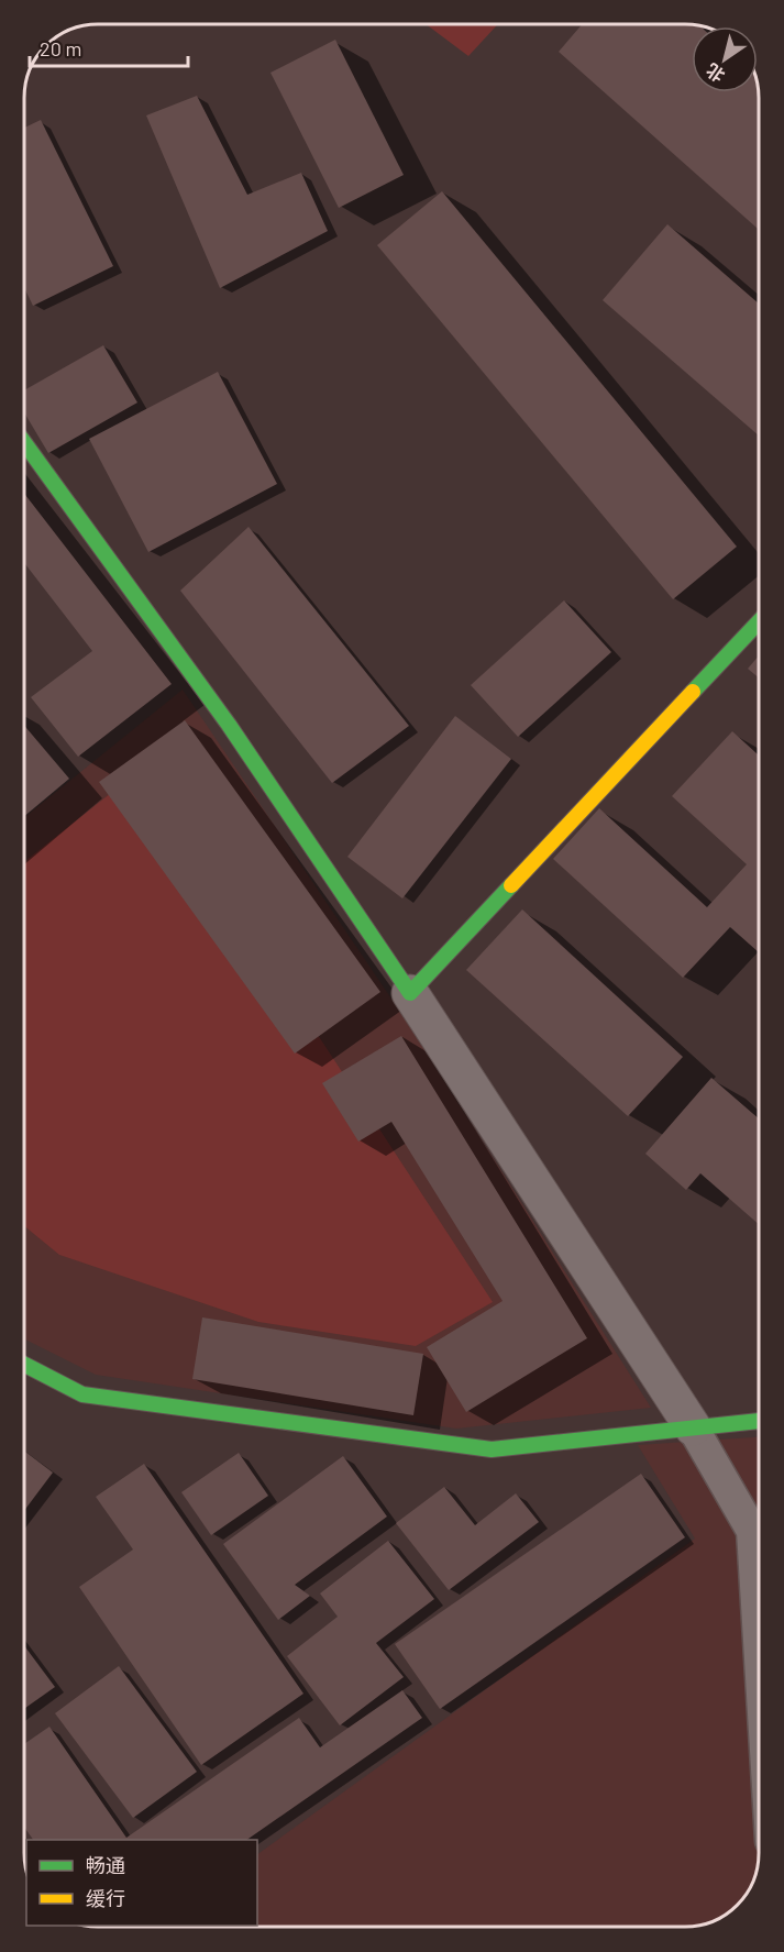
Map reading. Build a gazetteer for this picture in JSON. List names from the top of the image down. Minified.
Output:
{"legend":["畅通","缓行"],"scale_bar":"20 m","north":"bottom left"}
